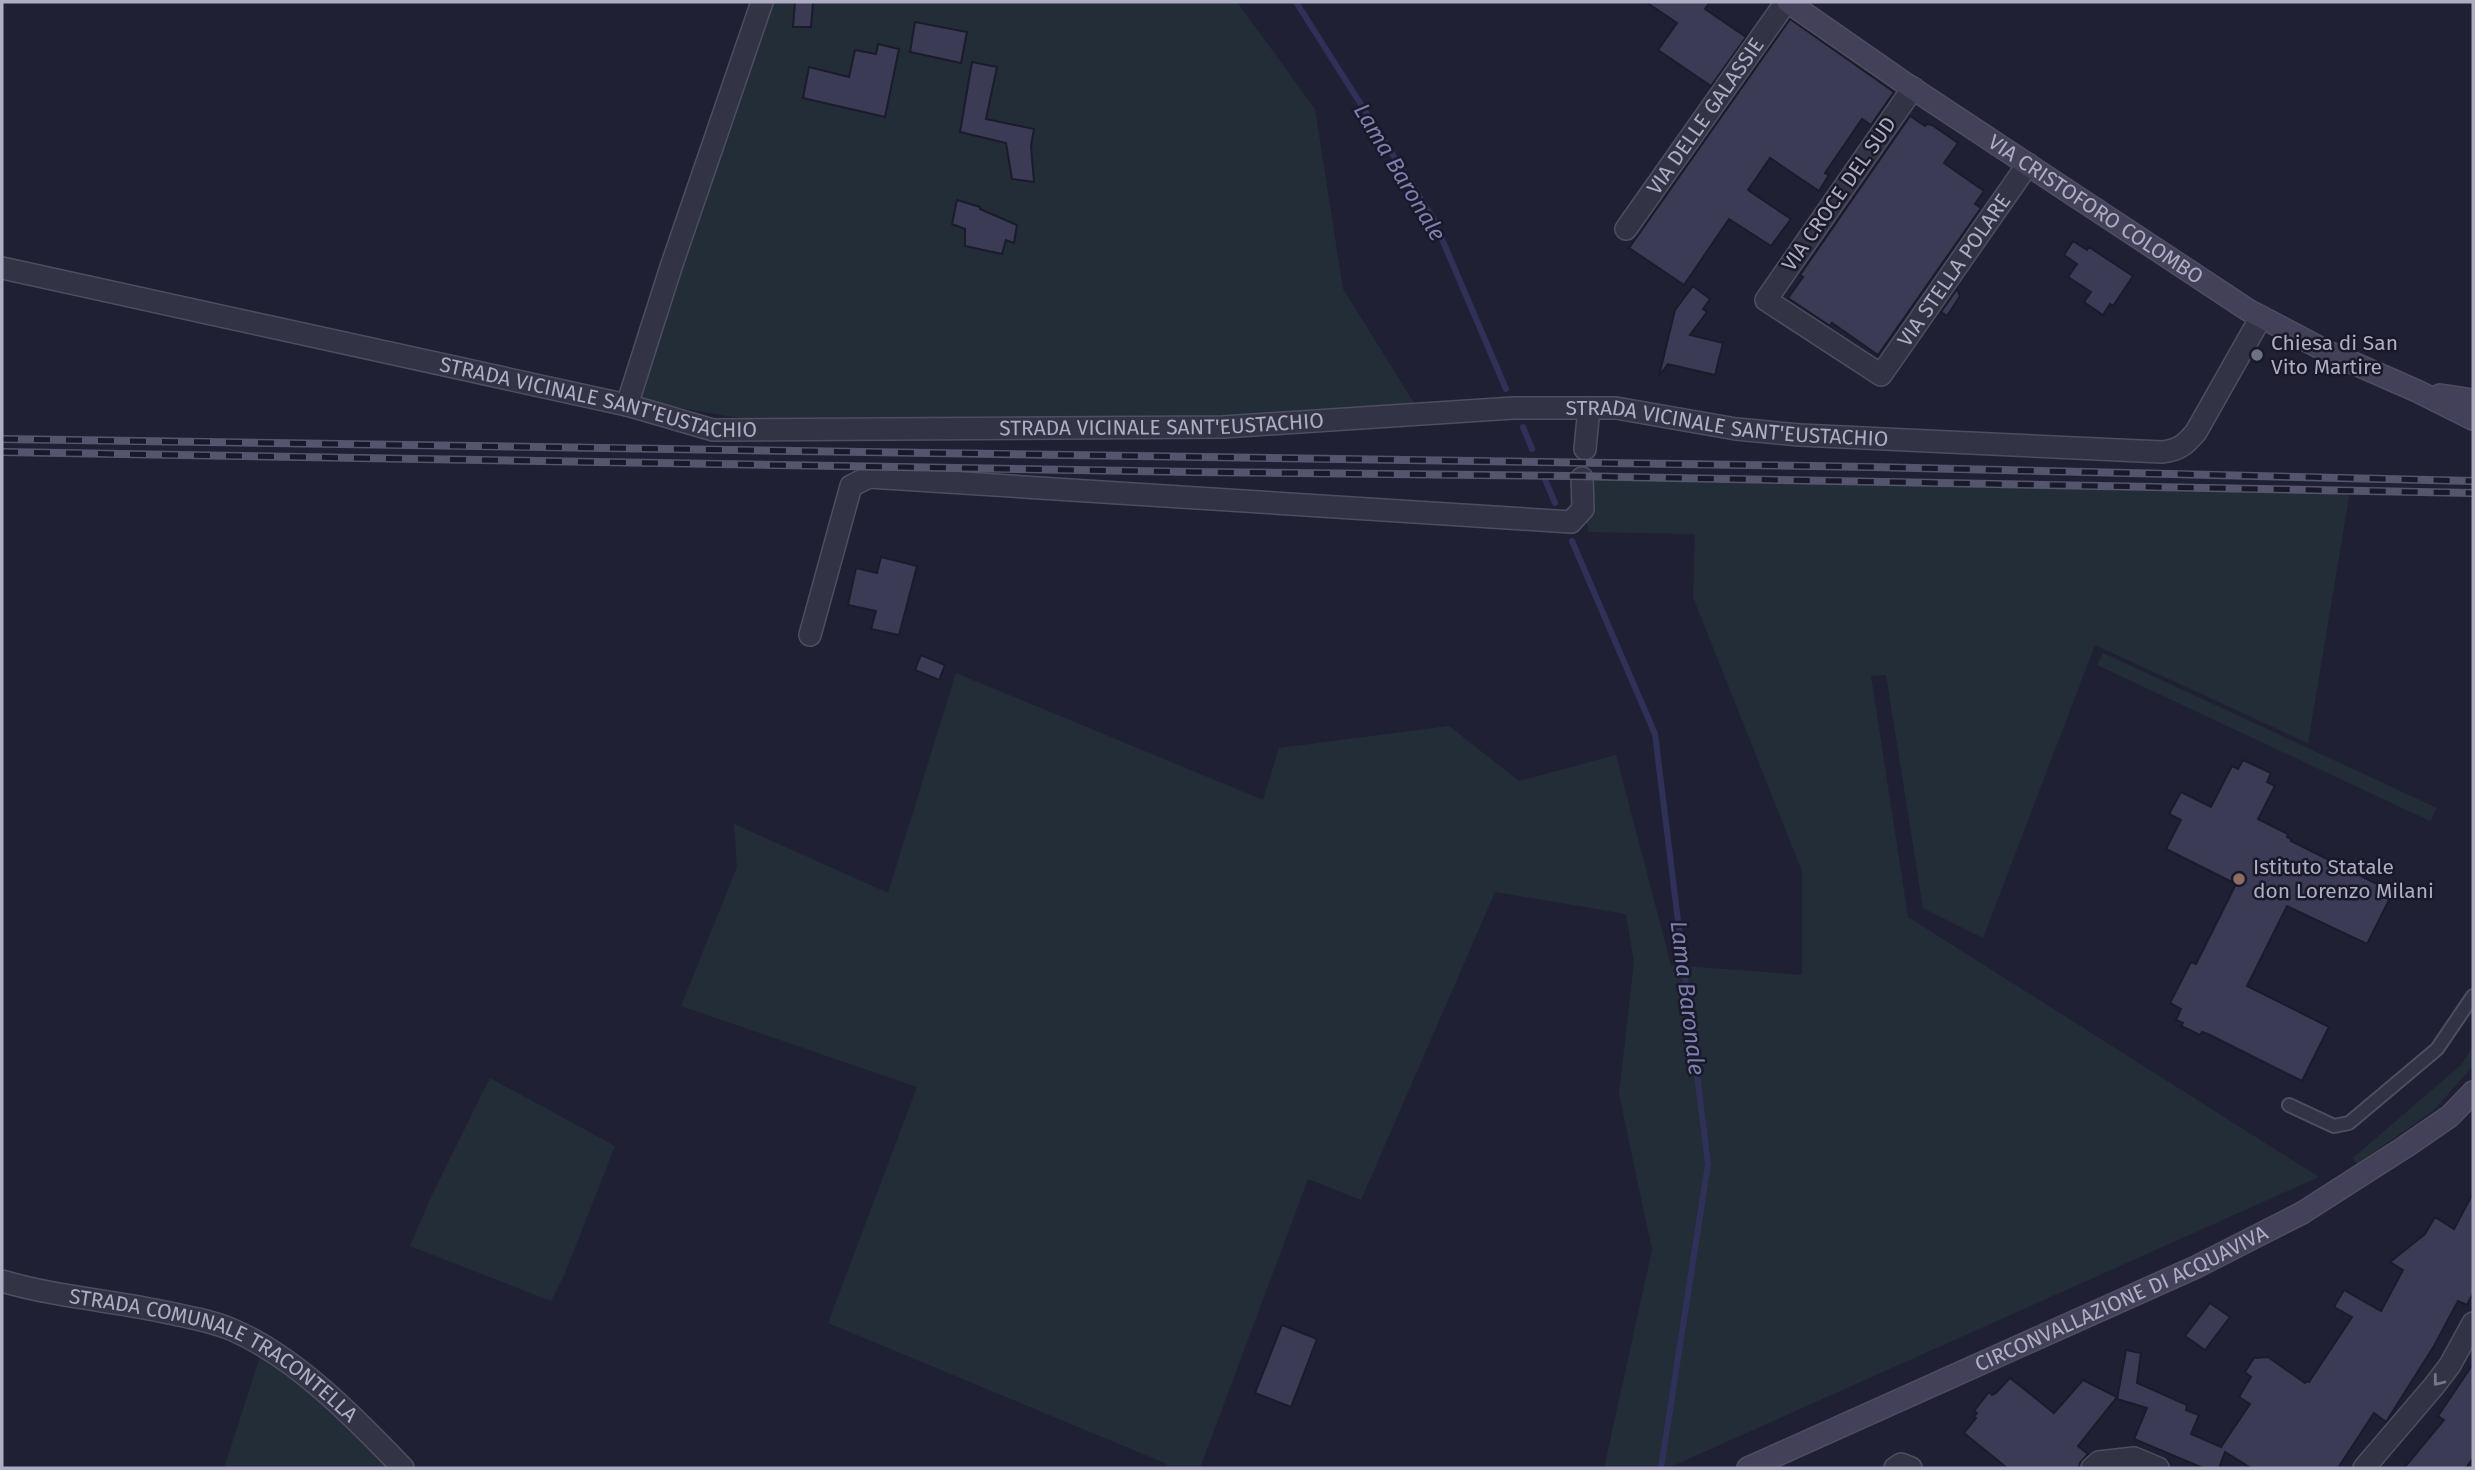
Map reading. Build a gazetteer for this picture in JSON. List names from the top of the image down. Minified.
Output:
{"streets":{"main road":["VIA CRISTOFORO COLOMBO","CIRCONVALLAZIONE DI ACQUAVIVA"],"street":["VIA DELLE GALASSIE","VIA CROCE DEL SUD","VIA STELLA POLARE","STRADA VICINALE SANT'EUSTACHIO","STRADA COMUNALE TRACONTELLA"]},"crossings":[["VIA DELLE GALASSIE","VIA CRISTOFORO COLOMBO"],["VIA CROCE DEL SUD","VIA CRISTOFORO COLOMBO"],["VIA CROCE DEL SUD","VIA STELLA POLARE"],["VIA CRISTOFORO COLOMBO","VIA STELLA POLARE"],["VIA CRISTOFORO COLOMBO","STRADA VICINALE SANT'EUSTACHIO"]],"water":["Lama Baronale"],"places":["Chiesa di San Vito Martire","Istituto Statale don Lorenzo Milani"]}
